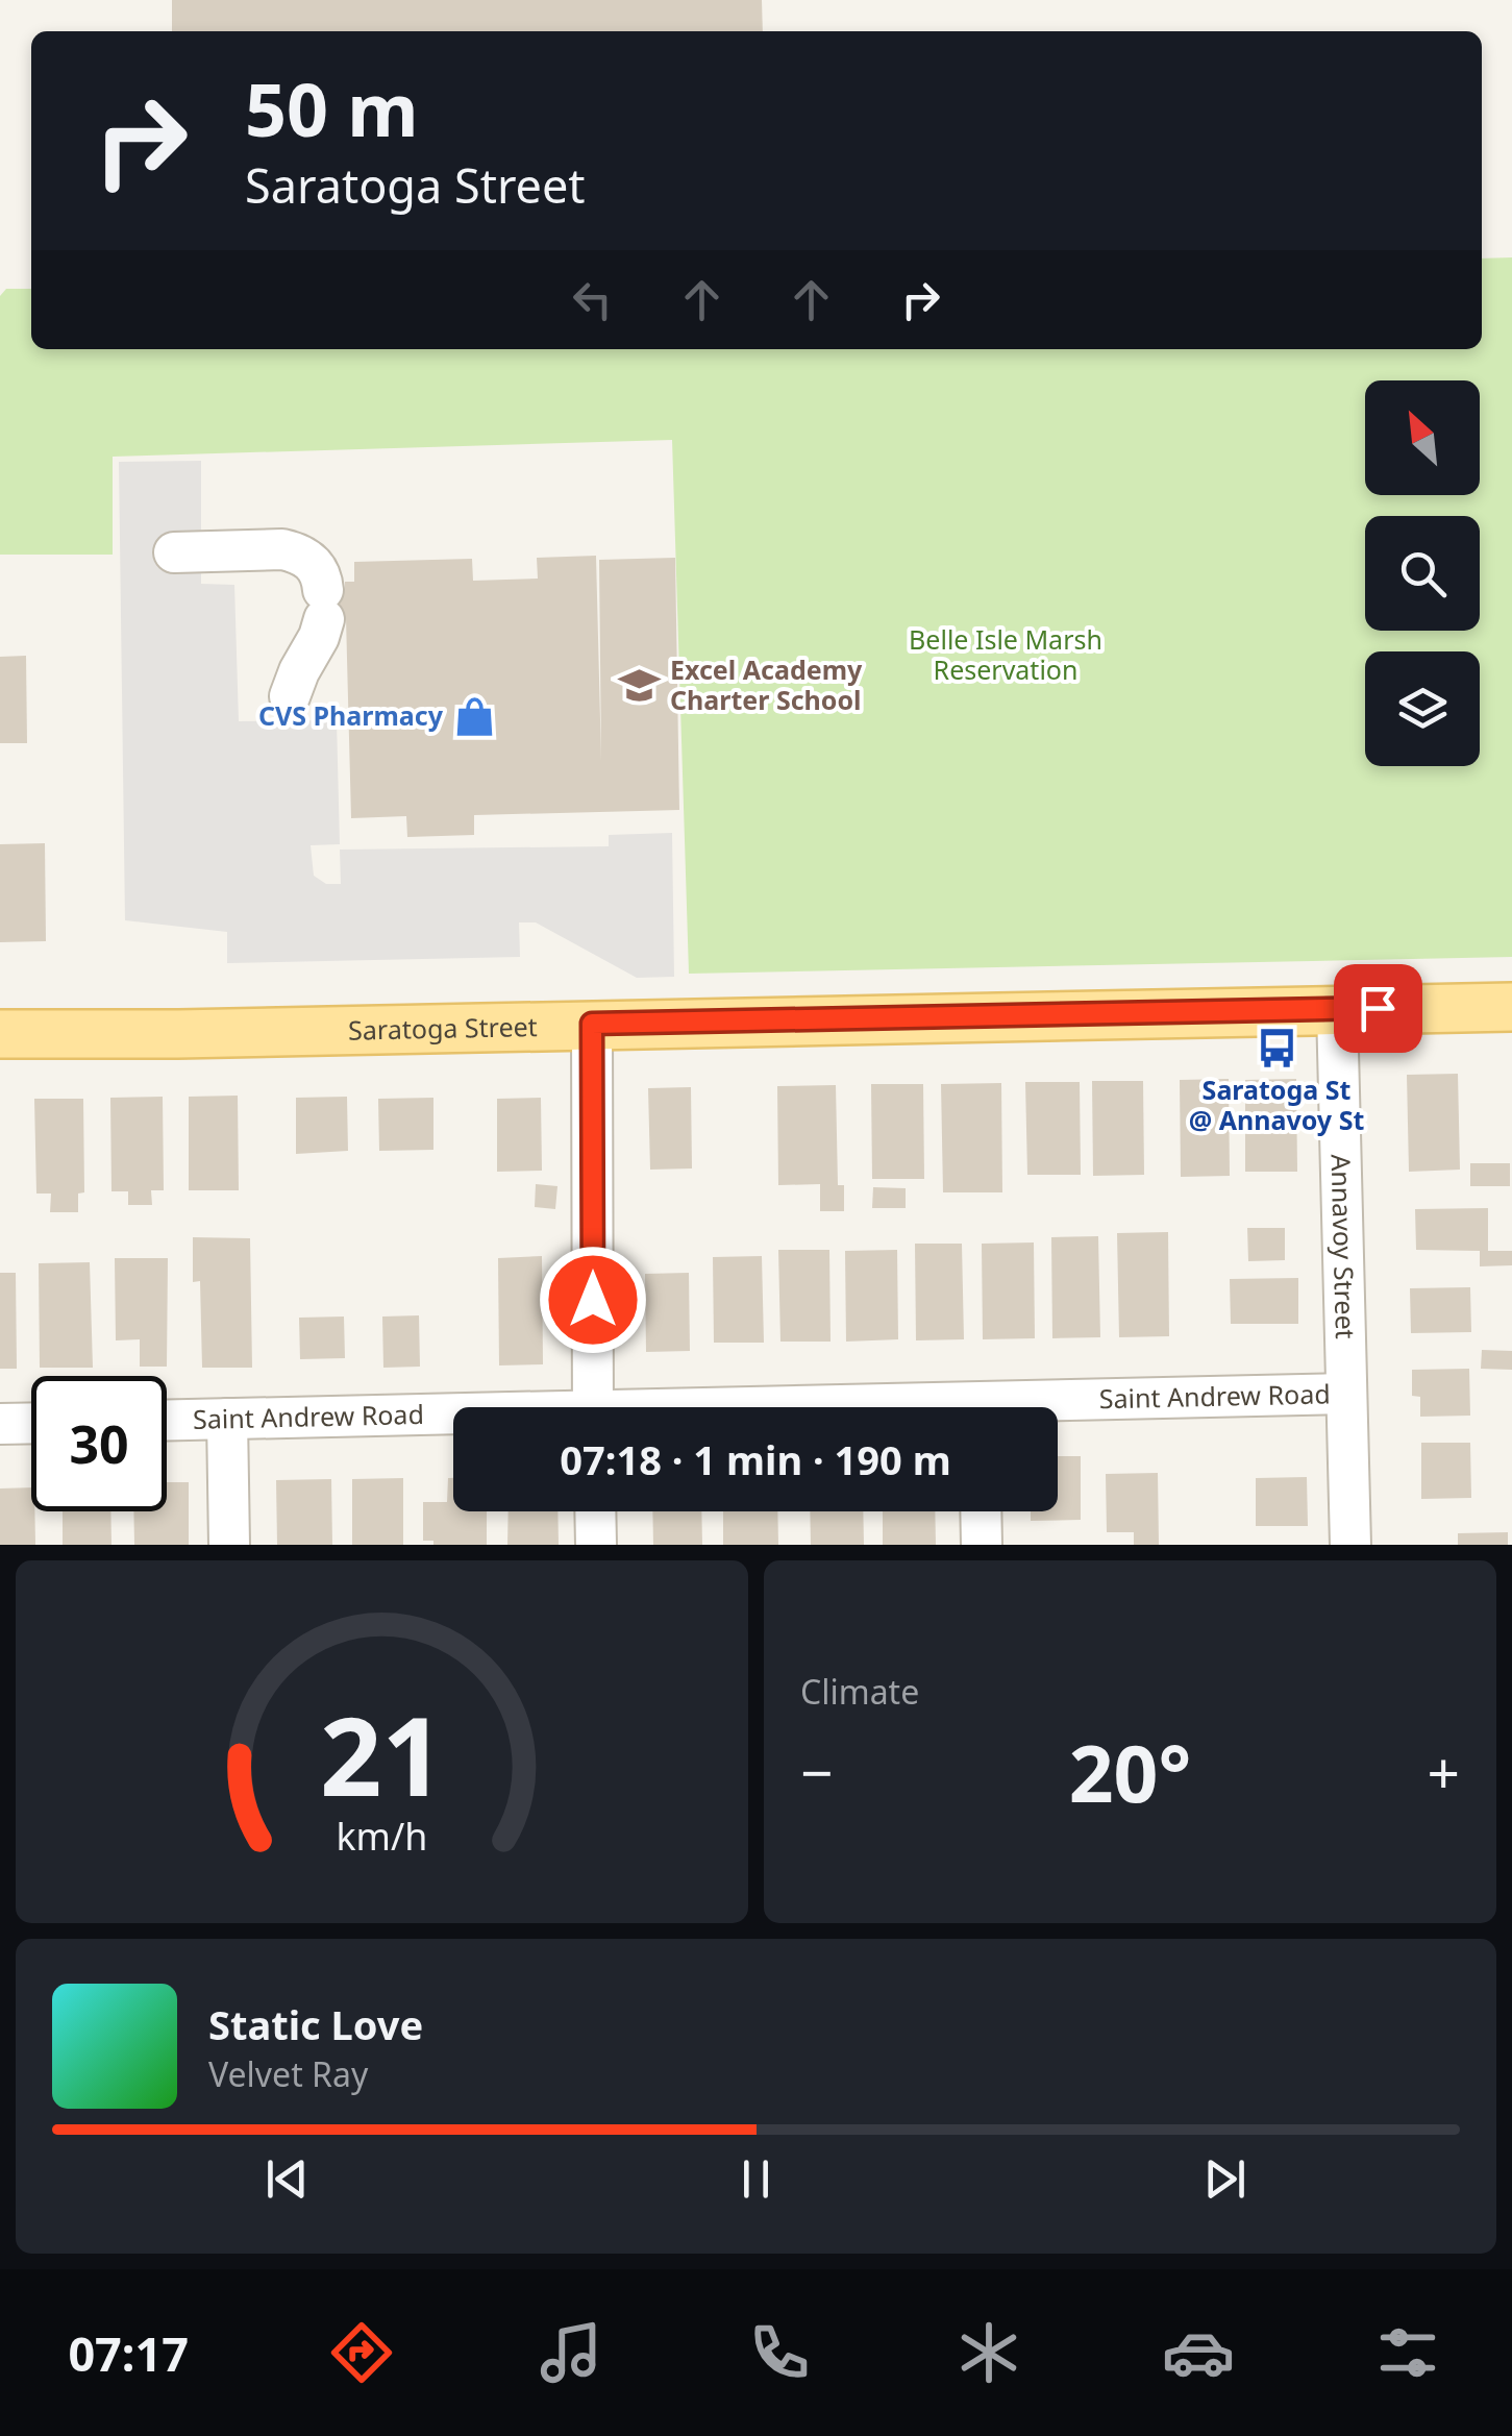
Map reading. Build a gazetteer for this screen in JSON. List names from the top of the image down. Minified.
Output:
{"streets":{"main road":["Saratoga Street"],"street":["Annavoy Street","Saint Andrew Road"]},"crossings":[["Saratoga Street","Annavoy Street"],["Annavoy Street","Saint Andrew Road"]],"parks":["Belle Isle Marsh Reservation"],"places":{"school or university":["Excel Academy Charter School"],"shop":["CVS Pharmacy"],"bus stop":["Saratoga St @ Annavoy St"]},"north":"top left","page":{"turn":["50 m","Saratoga Street"],"limit":"30","trip":"07:18 · 1 min · 190 m","tile":"Climate","heat":["−","20°","+"],"song":["Static Love","Velvet Ray"],"tabs":"07:17","gauge":["21","km/h"]}}
